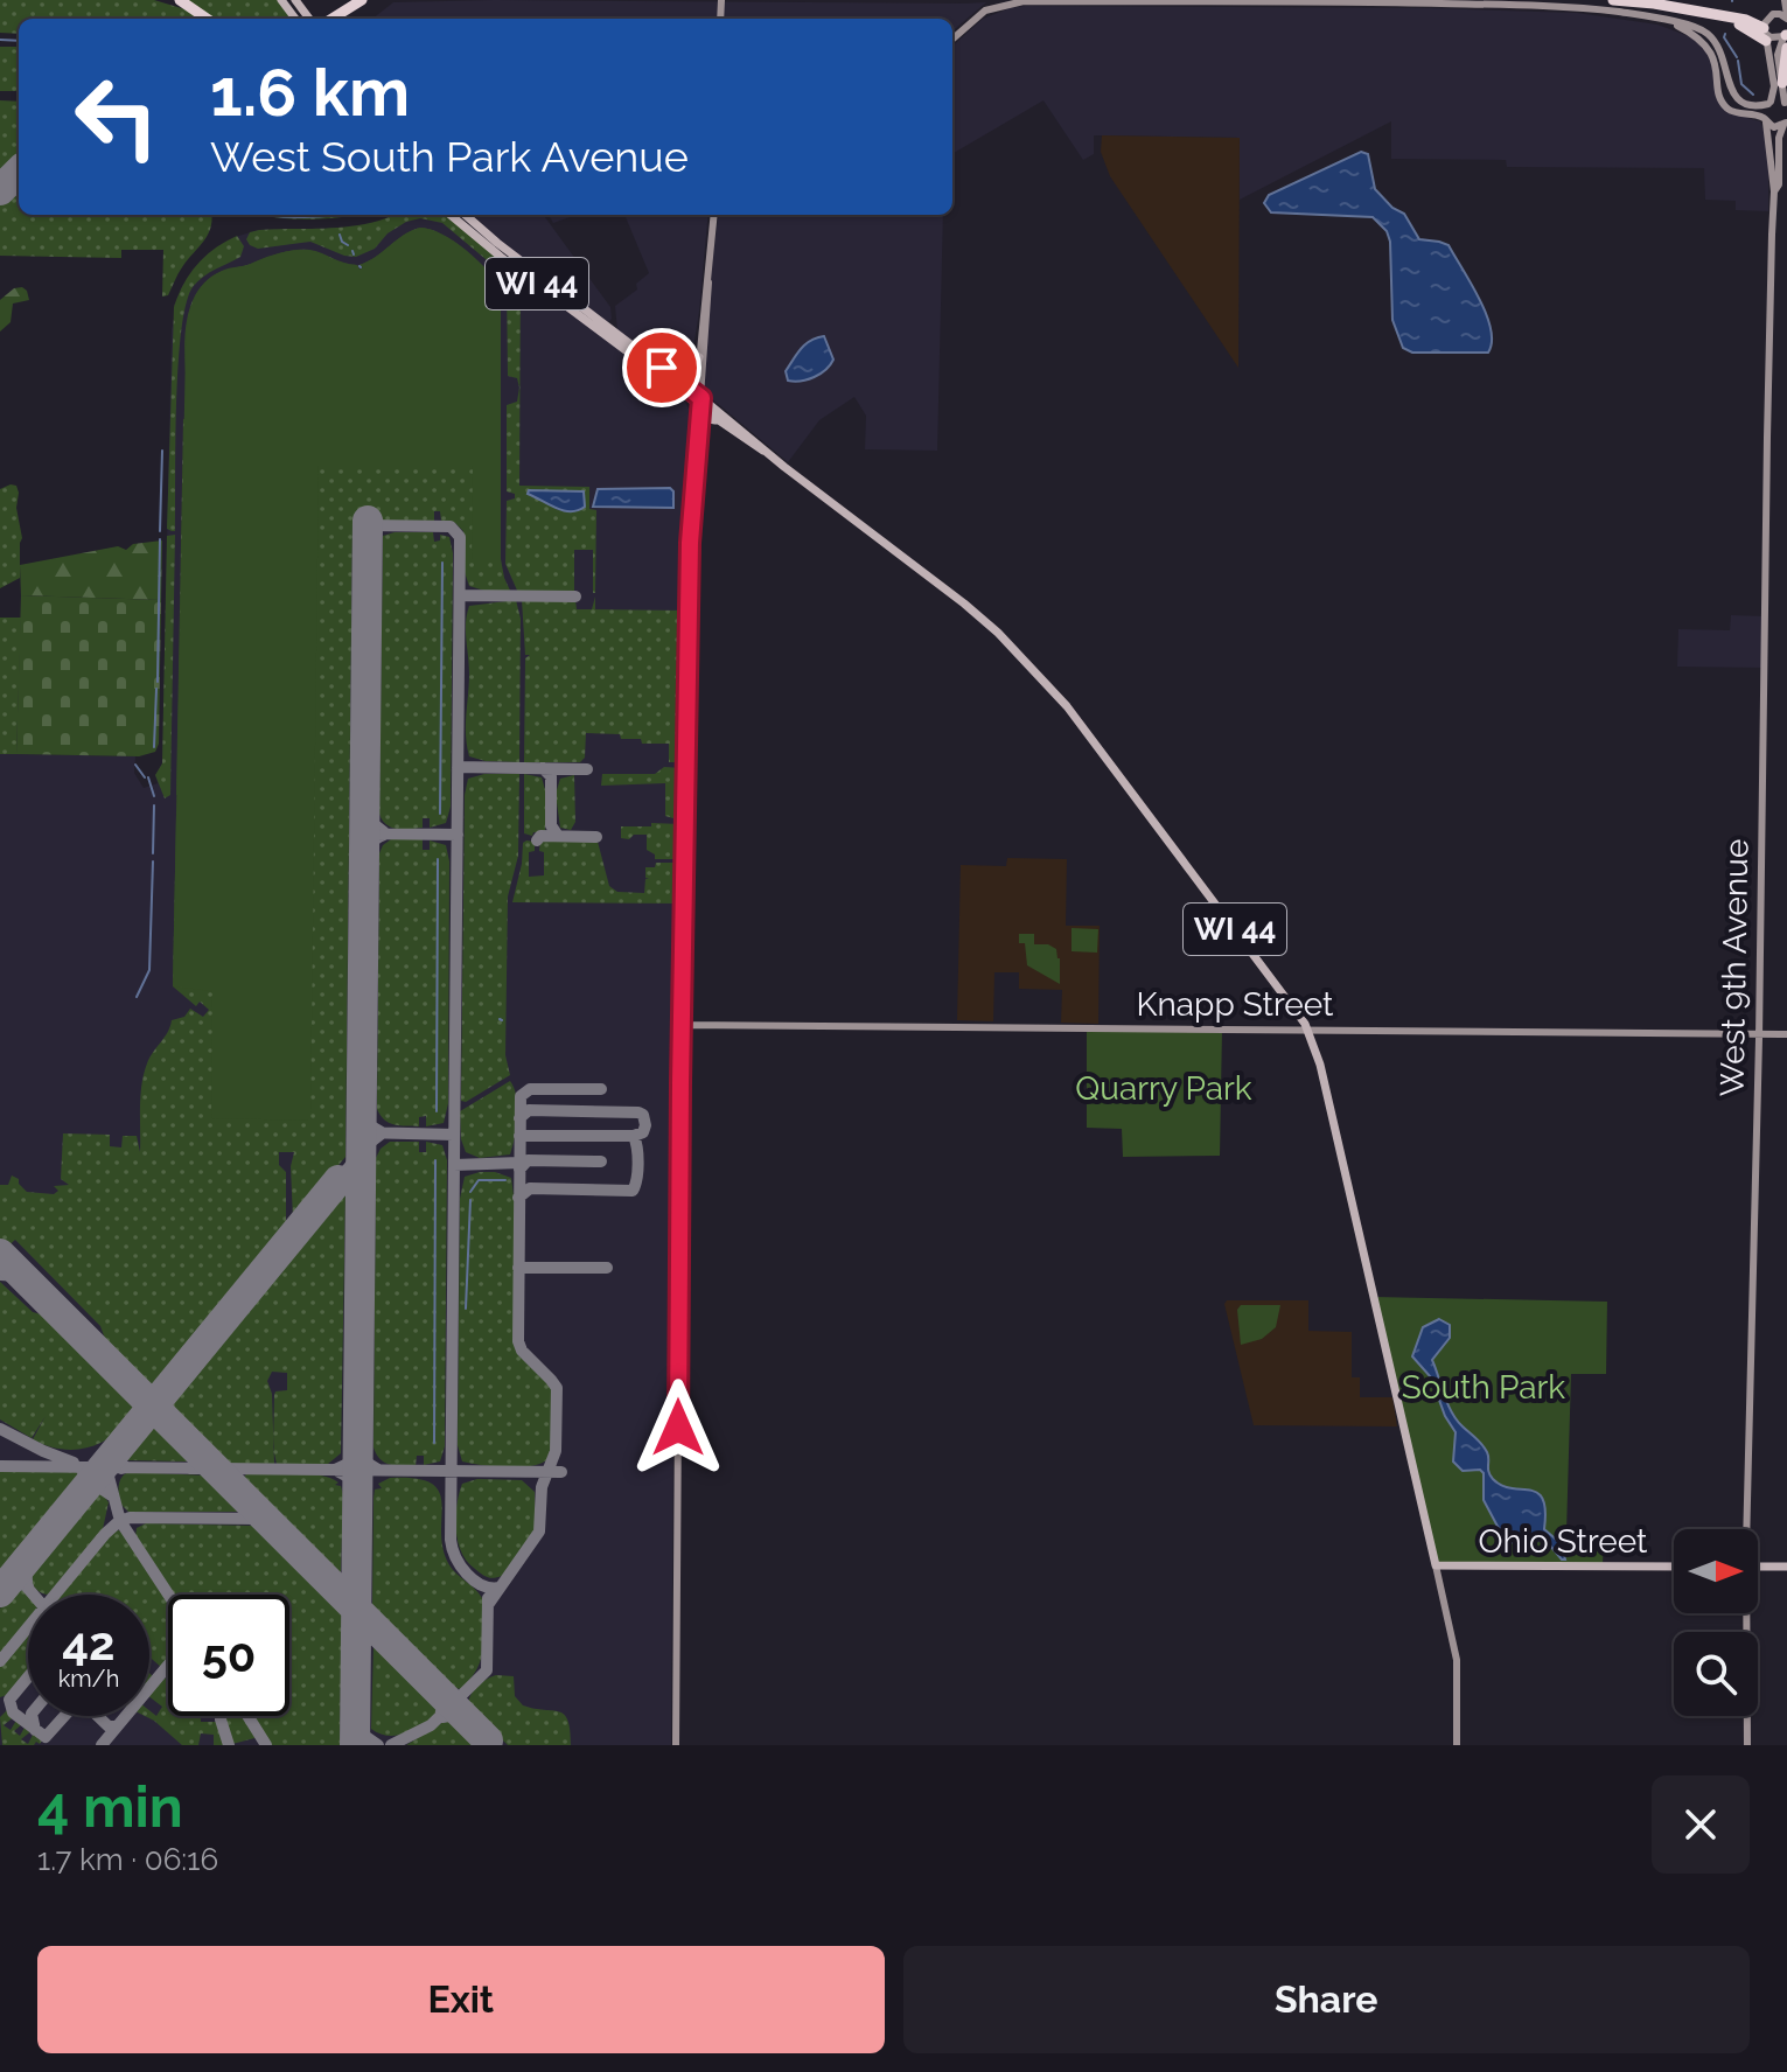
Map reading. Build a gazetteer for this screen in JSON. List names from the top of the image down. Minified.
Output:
{"streets":{"main road":["WI 44","West 9th Avenue","Knapp Street","Ohio Street"]},"crossings":[["WI 44","Knapp Street"],["WI 44","Ohio Street"],["West 9th Avenue","Knapp Street"]],"parks":["Quarry Park","South Park"],"north":"right","page":{"turn":["1.6 km","West South Park Avenue"],"speed":"42 km/h","limit":"50","heading":["4 min","1.7 km · 06:16"],"buttons":["Exit","Share"]}}
